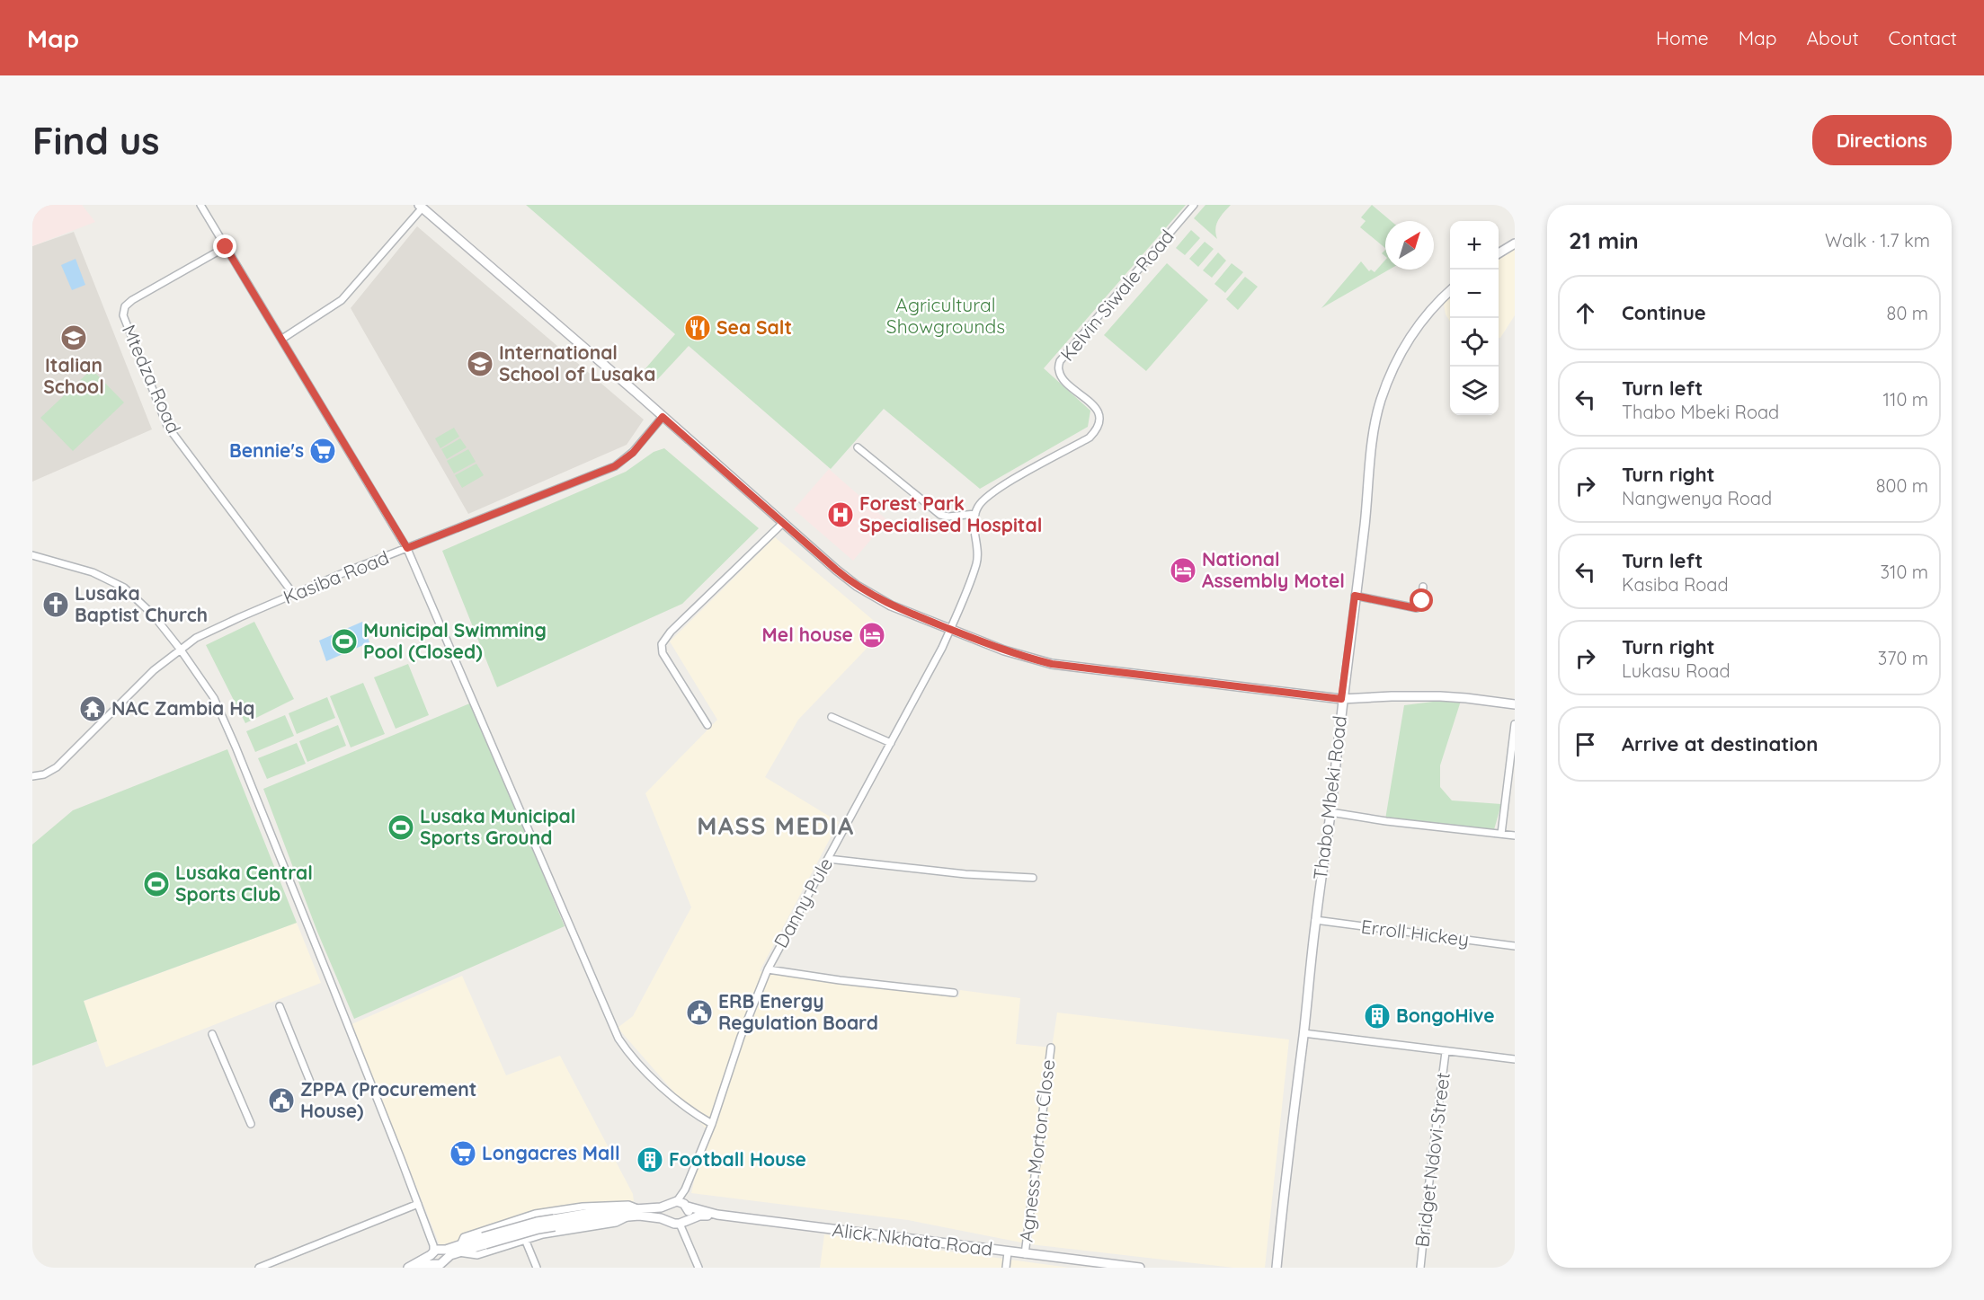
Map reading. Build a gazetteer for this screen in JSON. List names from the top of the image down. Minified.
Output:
{"streets":{"main road":["Thabo Mbeki Road","Alick Nkhata Road"],"street":["Kelvin Siwale Road","Mtedza Road","Kasiba Road","Danny Pule","Erroll Hickey","Agness Morton Close","Bridget Ndovi Street"]},"crossings":[["Mtedza Road","Kasiba Road"],["Thabo Mbeki Road","Erroll Hickey"],["Danny Pule","Alick Nkhata Road"],["Agness Morton Close","Alick Nkhata Road"]],"districts":["MASS MEDIA"],"parks":["Agricultural Showgrounds"],"places":{"restaurant":["Sea Salt"],"school or university":["Italian School","International School of Lusaka"],"supermarket":["Bennie's","Longacres Mall"],"hospital":["Forest Park Specialised Hospital"],"hotel":["National Assembly Motel","Mel house"],"church":["Lusaka Baptist Church"],"sports":["Municipal Swimming Pool (Closed)","Lusaka Municipal Sports Ground","Lusaka Central Sports Club"],"temple":["NAC Zambia Hq"],"public building":["ERB Energy Regulation Board","ZPPA (Procurement House)"],"building":["BongoHive","Football House"]},"north":"top right","page":{"header":"Map","nav":["Home","Map","About","Contact"],"buttons":"Directions","title":"Find us","heading":["21 min","Walk · 1.7 km"],"map_buttons":["+","−"],"list":[["Continue","80 m"],["Turn left","Thabo Mbeki Road","110 m"],["Turn right","Nangwenya Road","800 m"],["Turn left","Kasiba Road","310 m"],["Turn right","Lukasu Road","370 m"],"Arrive at destination"]}}
